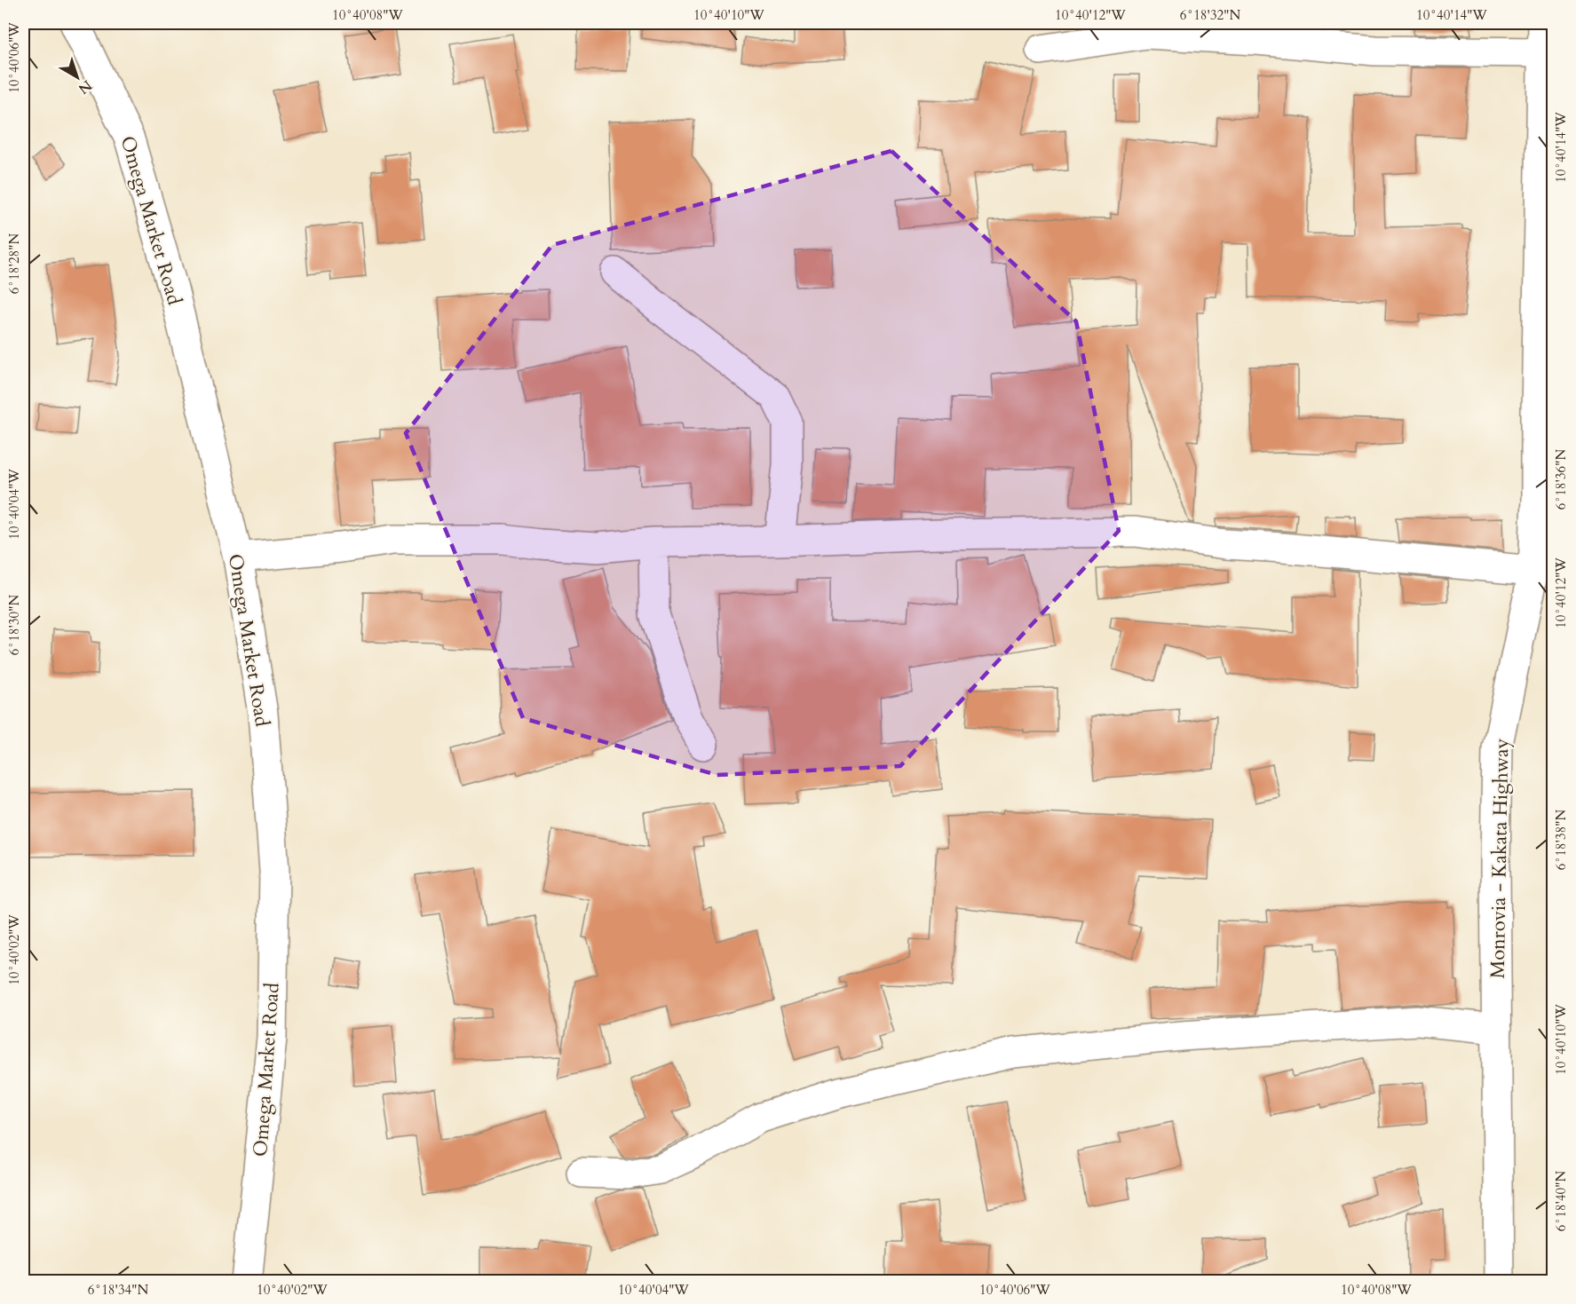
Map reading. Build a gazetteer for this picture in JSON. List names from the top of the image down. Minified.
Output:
{"streets":{"main road":["Omega Market Road","Monrovia - Kakata Highway"]},"north":"bottom right","coordinates":["10°40'08\"W","10°40'10\"W","10°40'12\"W","6°18'32\"N","10°40'14\"W","10°40'06\"W","6°18'28\"N","6°18'36\"N","10°40'04\"W","6°18'30\"N","6°18'38\"N","10°40'02\"W","6°18'40\"N","6°18'34\"N"]}
